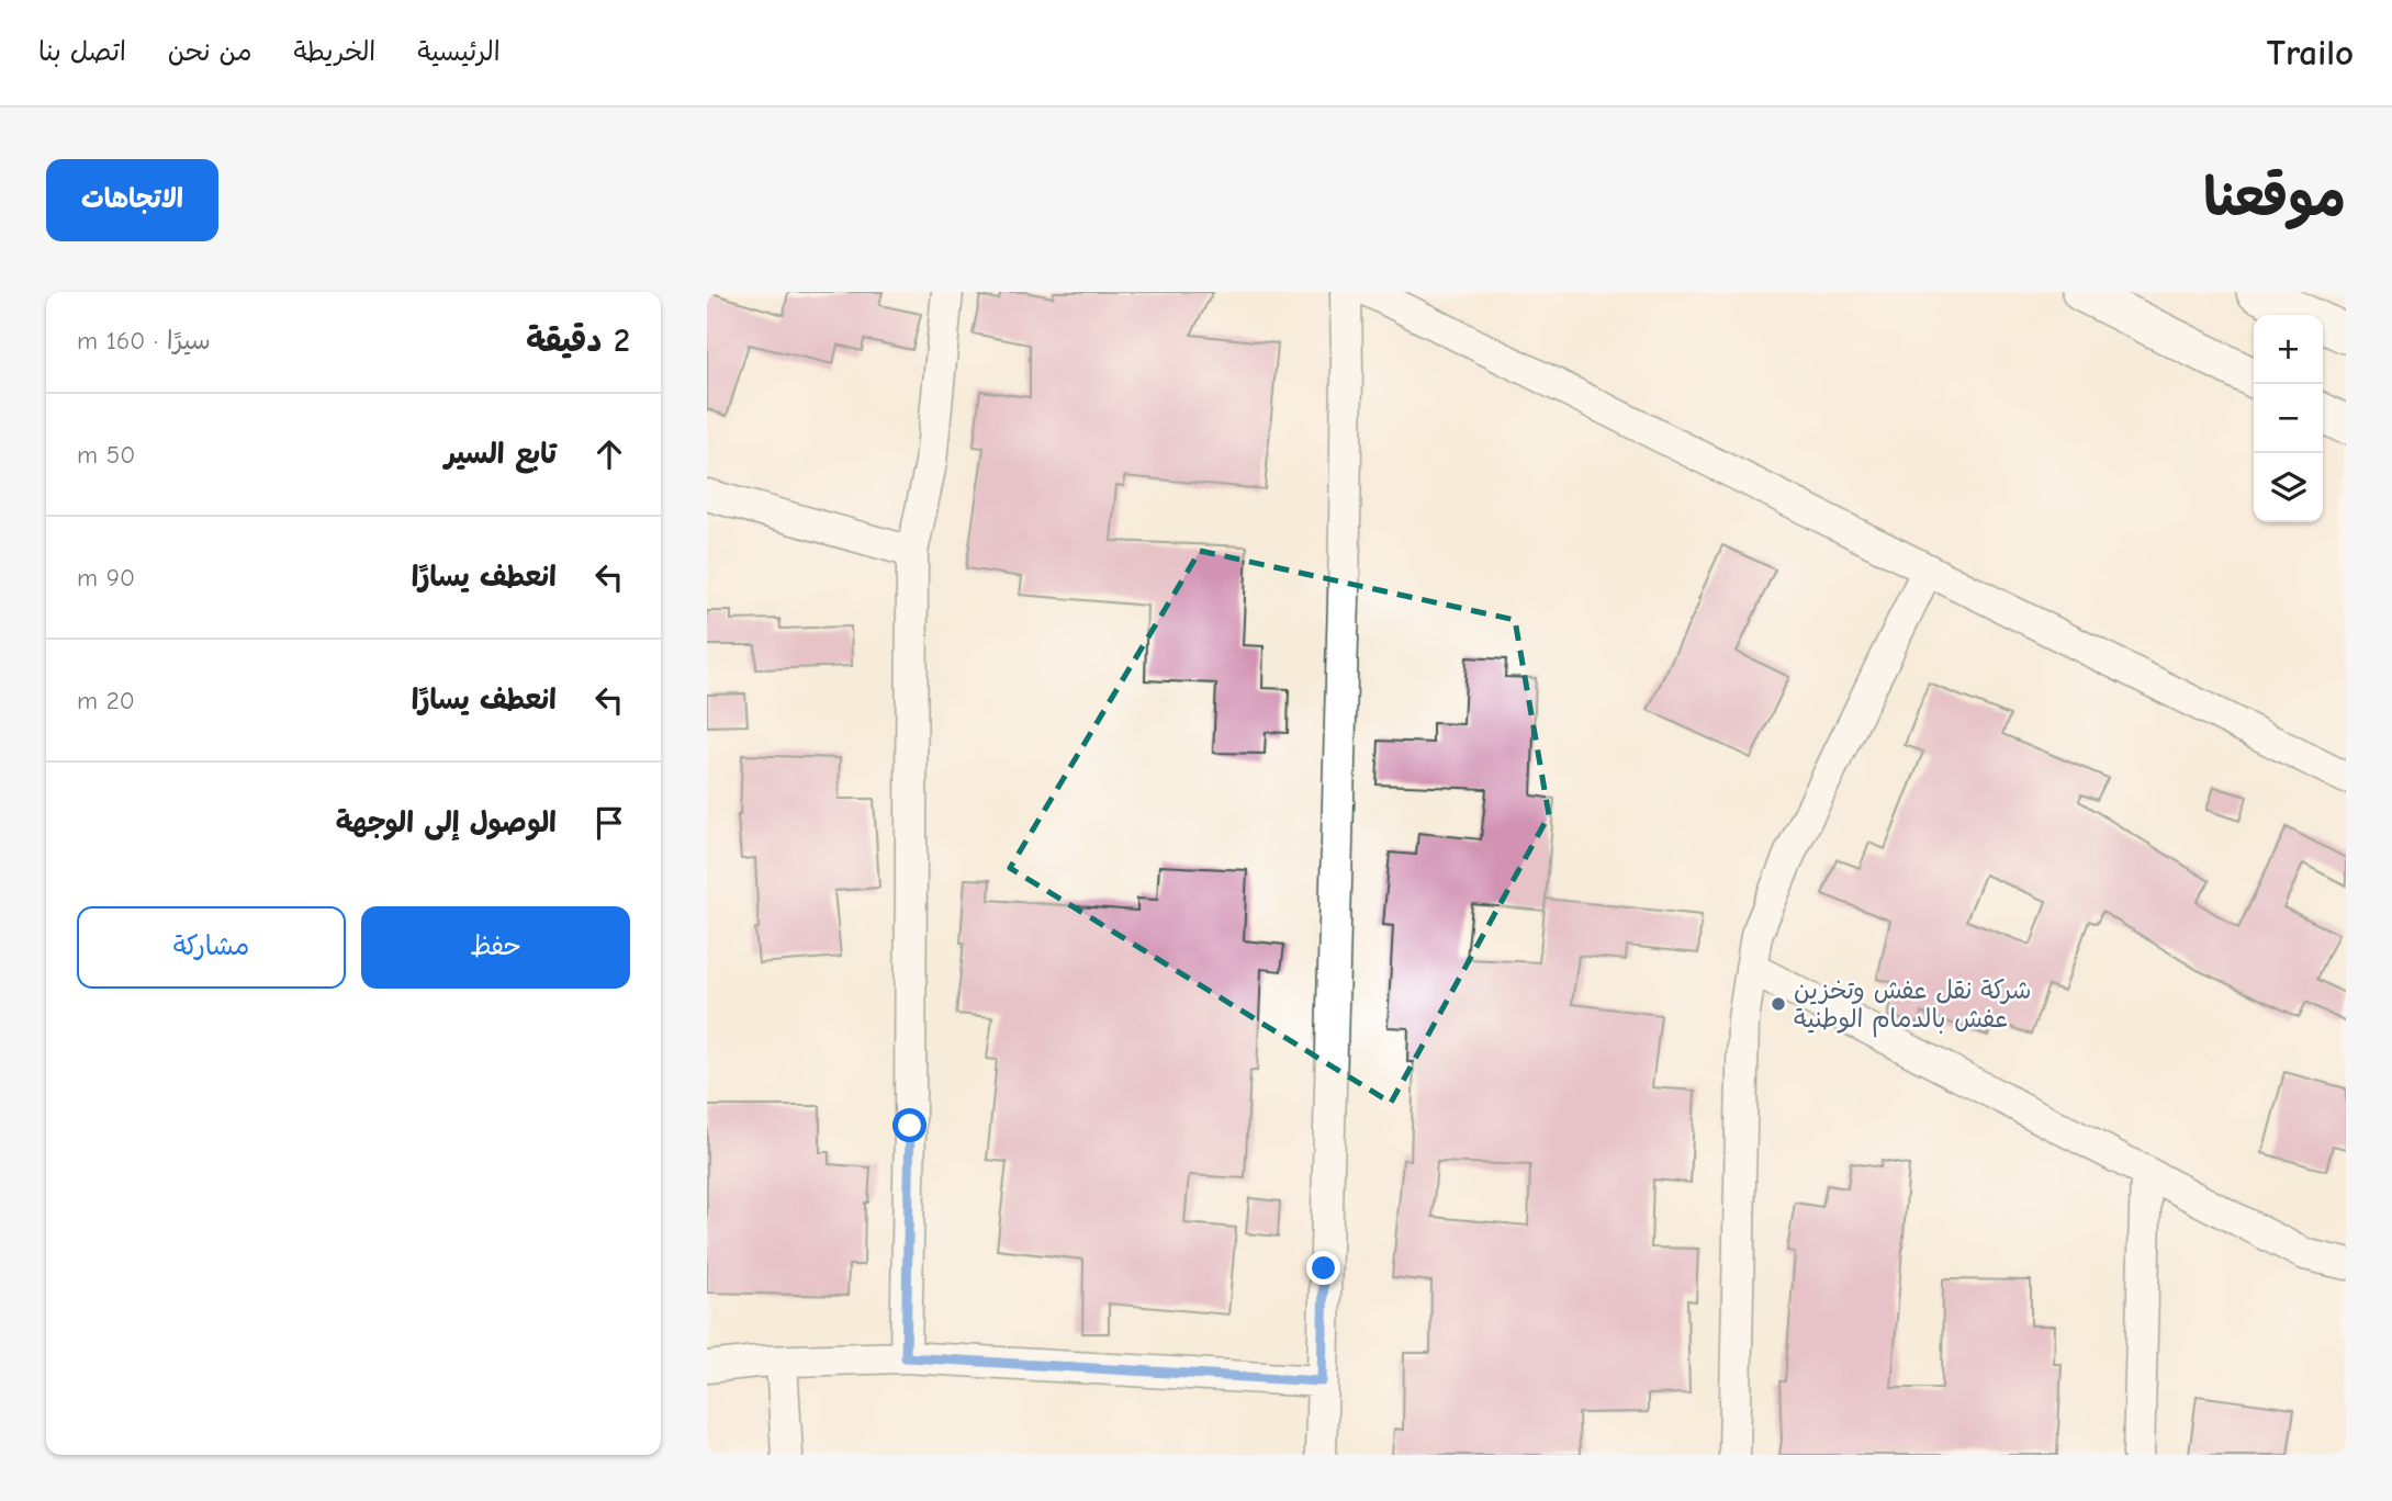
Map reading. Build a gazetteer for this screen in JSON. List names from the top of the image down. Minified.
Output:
{"places":["شركة نقل عفش وتخزين عفش بالدمام الوطنية"],"page":{"header":"Trailo","nav":["الرئيسية","الخريطة","من نحن","اتصل بنا"],"title":"موقعنا","buttons":["الاتجاهات",["حفظ","مشاركة"]],"heading":["2 دقيقة","سيرًا · 160 m"],"map_buttons":["+","−"],"list":[["تابع السير","50 m"],["انعطف يسارًا","90 m"],["انعطف يسارًا","20 m"],"الوصول إلى الوجهة"]}}
